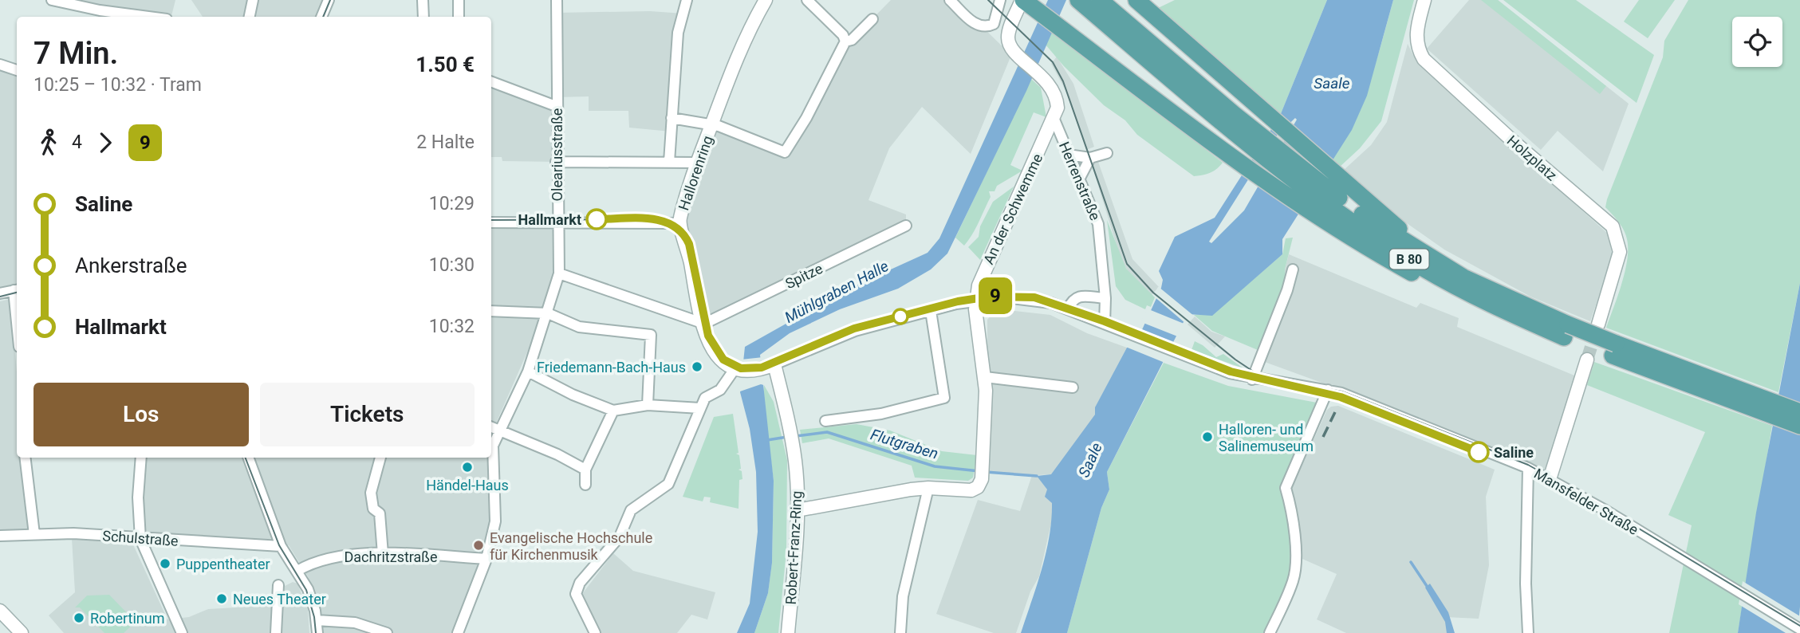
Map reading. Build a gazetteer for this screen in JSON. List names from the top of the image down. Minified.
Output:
{"streets":{"main road":["B 80"],"street":["Oleariusstraße","Holzplatz","Hallorenring","Herrenstraße","An der Schwemme","Spitze","Mansfelder Straße","Schulstraße","Robert-Franz-Ring","Dachritzstraße"]},"crossings":[["Oleariusstraße","Dachritzstraße"],["Hallorenring","Spitze"],["Herrenstraße","An der Schwemme"],["Herrenstraße","Mansfelder Straße"],["An der Schwemme","Mansfelder Straße"],["Mansfelder Straße","Robert-Franz-Ring"]],"water":["Saale","Mühlgraben Halle","Flutgraben"],"places":["Hallmarkt","Friedemann-Bach-Haus","Halloren- und Salinemuseum","Saline","Händel-Haus","Evangelische Hochschule für Kirchenmusik","Puppentheater","Neues Theater","Robertinum"],"lines":["tram line 9"],"page":{"on_map":"9","heading":["7 Min.","10:25 – 10:32 · Tram","1.50 €"],"legs":["4","9","2 Halte"],"list":[{"name":"Saline","value":"10:29"},{"name":"Ankerstraße","value":"10:30"},{"name":"Hallmarkt","value":"10:32"}],"buttons":["Los","Tickets"]}}
